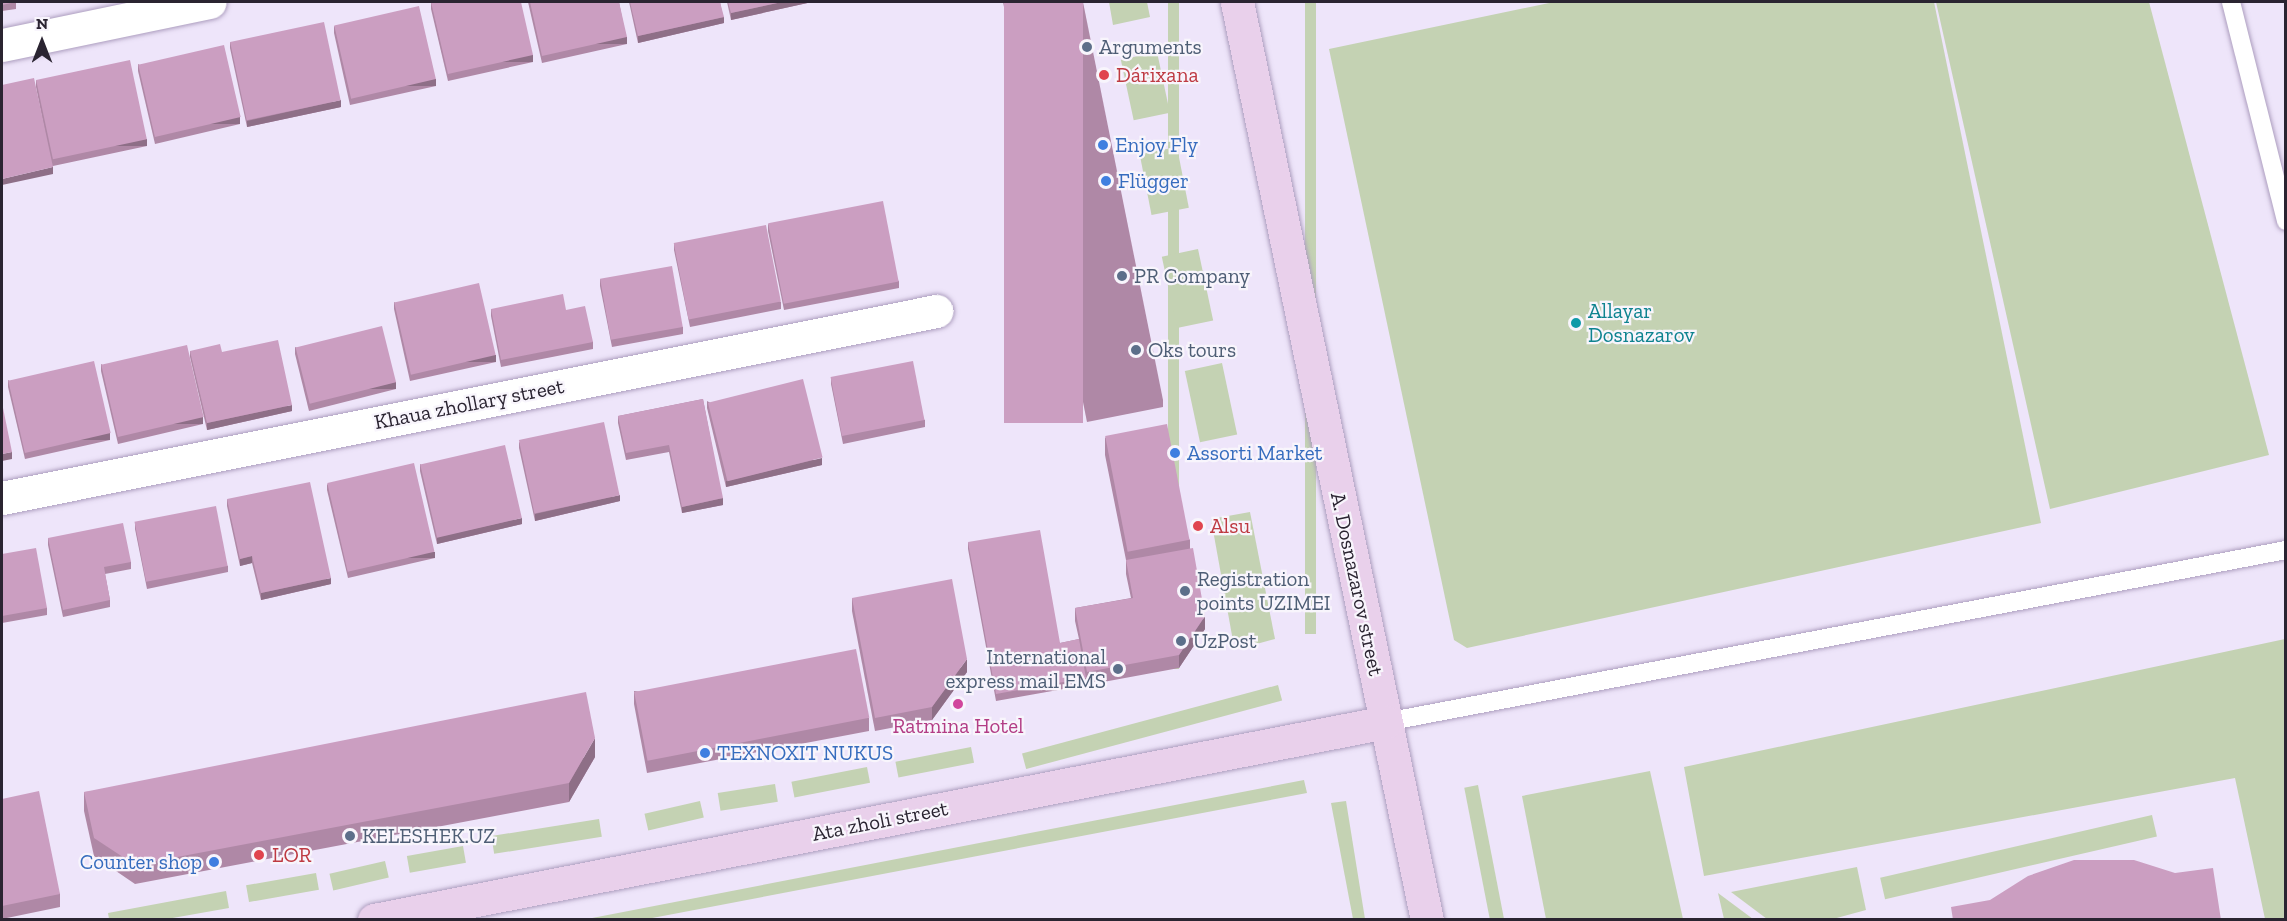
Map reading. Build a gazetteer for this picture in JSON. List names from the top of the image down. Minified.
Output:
{"streets":{"main road":["A. Dosnazarov street","Ata zholi street"],"street":["Khaua zhollary street"]},"crossings":[["A. Dosnazarov street","Ata zholi street"]],"places":["Arguments","Dárixana","Enjoy Fly","Flügger","PR Company","Allayar Dosnazarov","Oks tours","Assorti Market","Alsu","Registration points UZIMEI","UzPost","International express mail EMS","Ratmina Hotel","TEXNOXIT NUKUS","KELESHEK.UZ","LOR","Counter shop"],"north":"top"}
